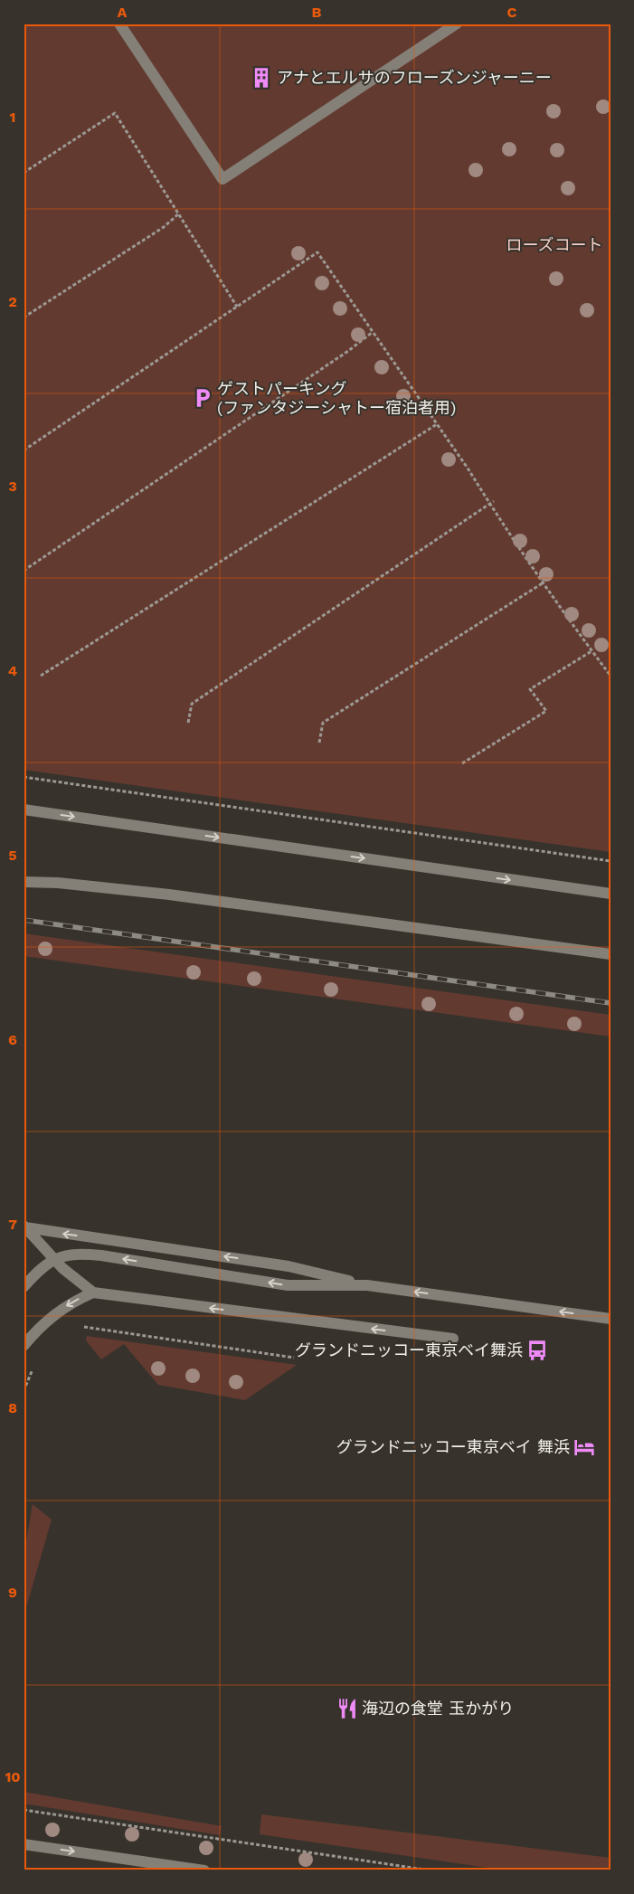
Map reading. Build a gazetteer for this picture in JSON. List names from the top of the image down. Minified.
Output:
{"parks":["ローズコート"],"places":{"building":["アナとエルサのフローズンジャーニー"],"parking":["ゲストパーキング (ファンタジーシャトー宿泊者用)"],"bus stop":["グランドニッコー東京ベイ舞浜"],"hotel":["グランドニッコー東京ベイ 舞浜"],"restaurant":["海辺の食堂 玉かがり"]},"grid":{"columns":["A","B","C"],"rows":["1","2","3","4","5","6","7","8","9","10"]}}
